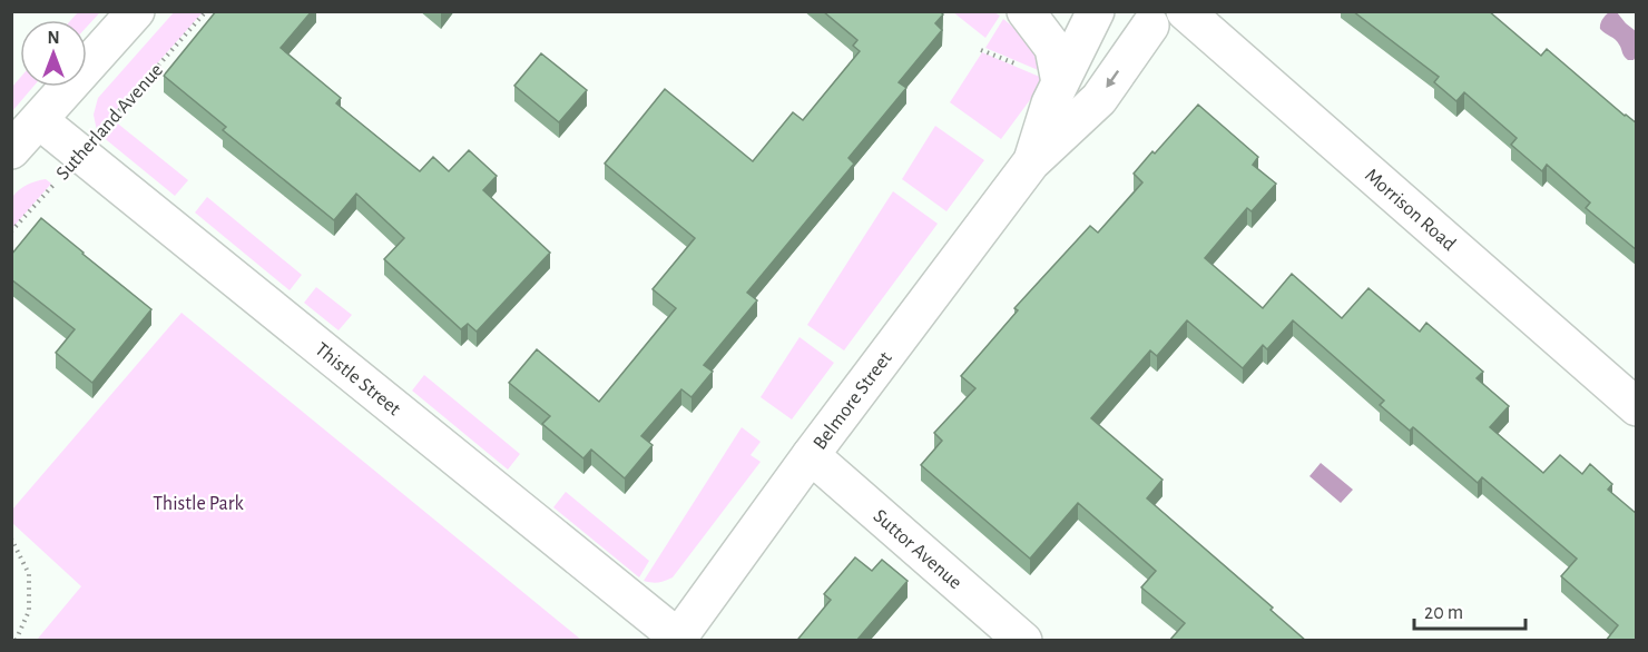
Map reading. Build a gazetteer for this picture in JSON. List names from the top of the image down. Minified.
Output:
{"streets":{"street":["Morrison Road","Thistle Street","Belmore Street","Suttor Avenue"],"path":["Sutherland Avenue"]},"crossings":[["Sutherland Avenue","Thistle Street"],["Morrison Road","Belmore Street"],["Thistle Street","Belmore Street"],["Belmore Street","Suttor Avenue"]],"parks":["Thistle Park"],"scale_bar":"20 m","north":"top"}
